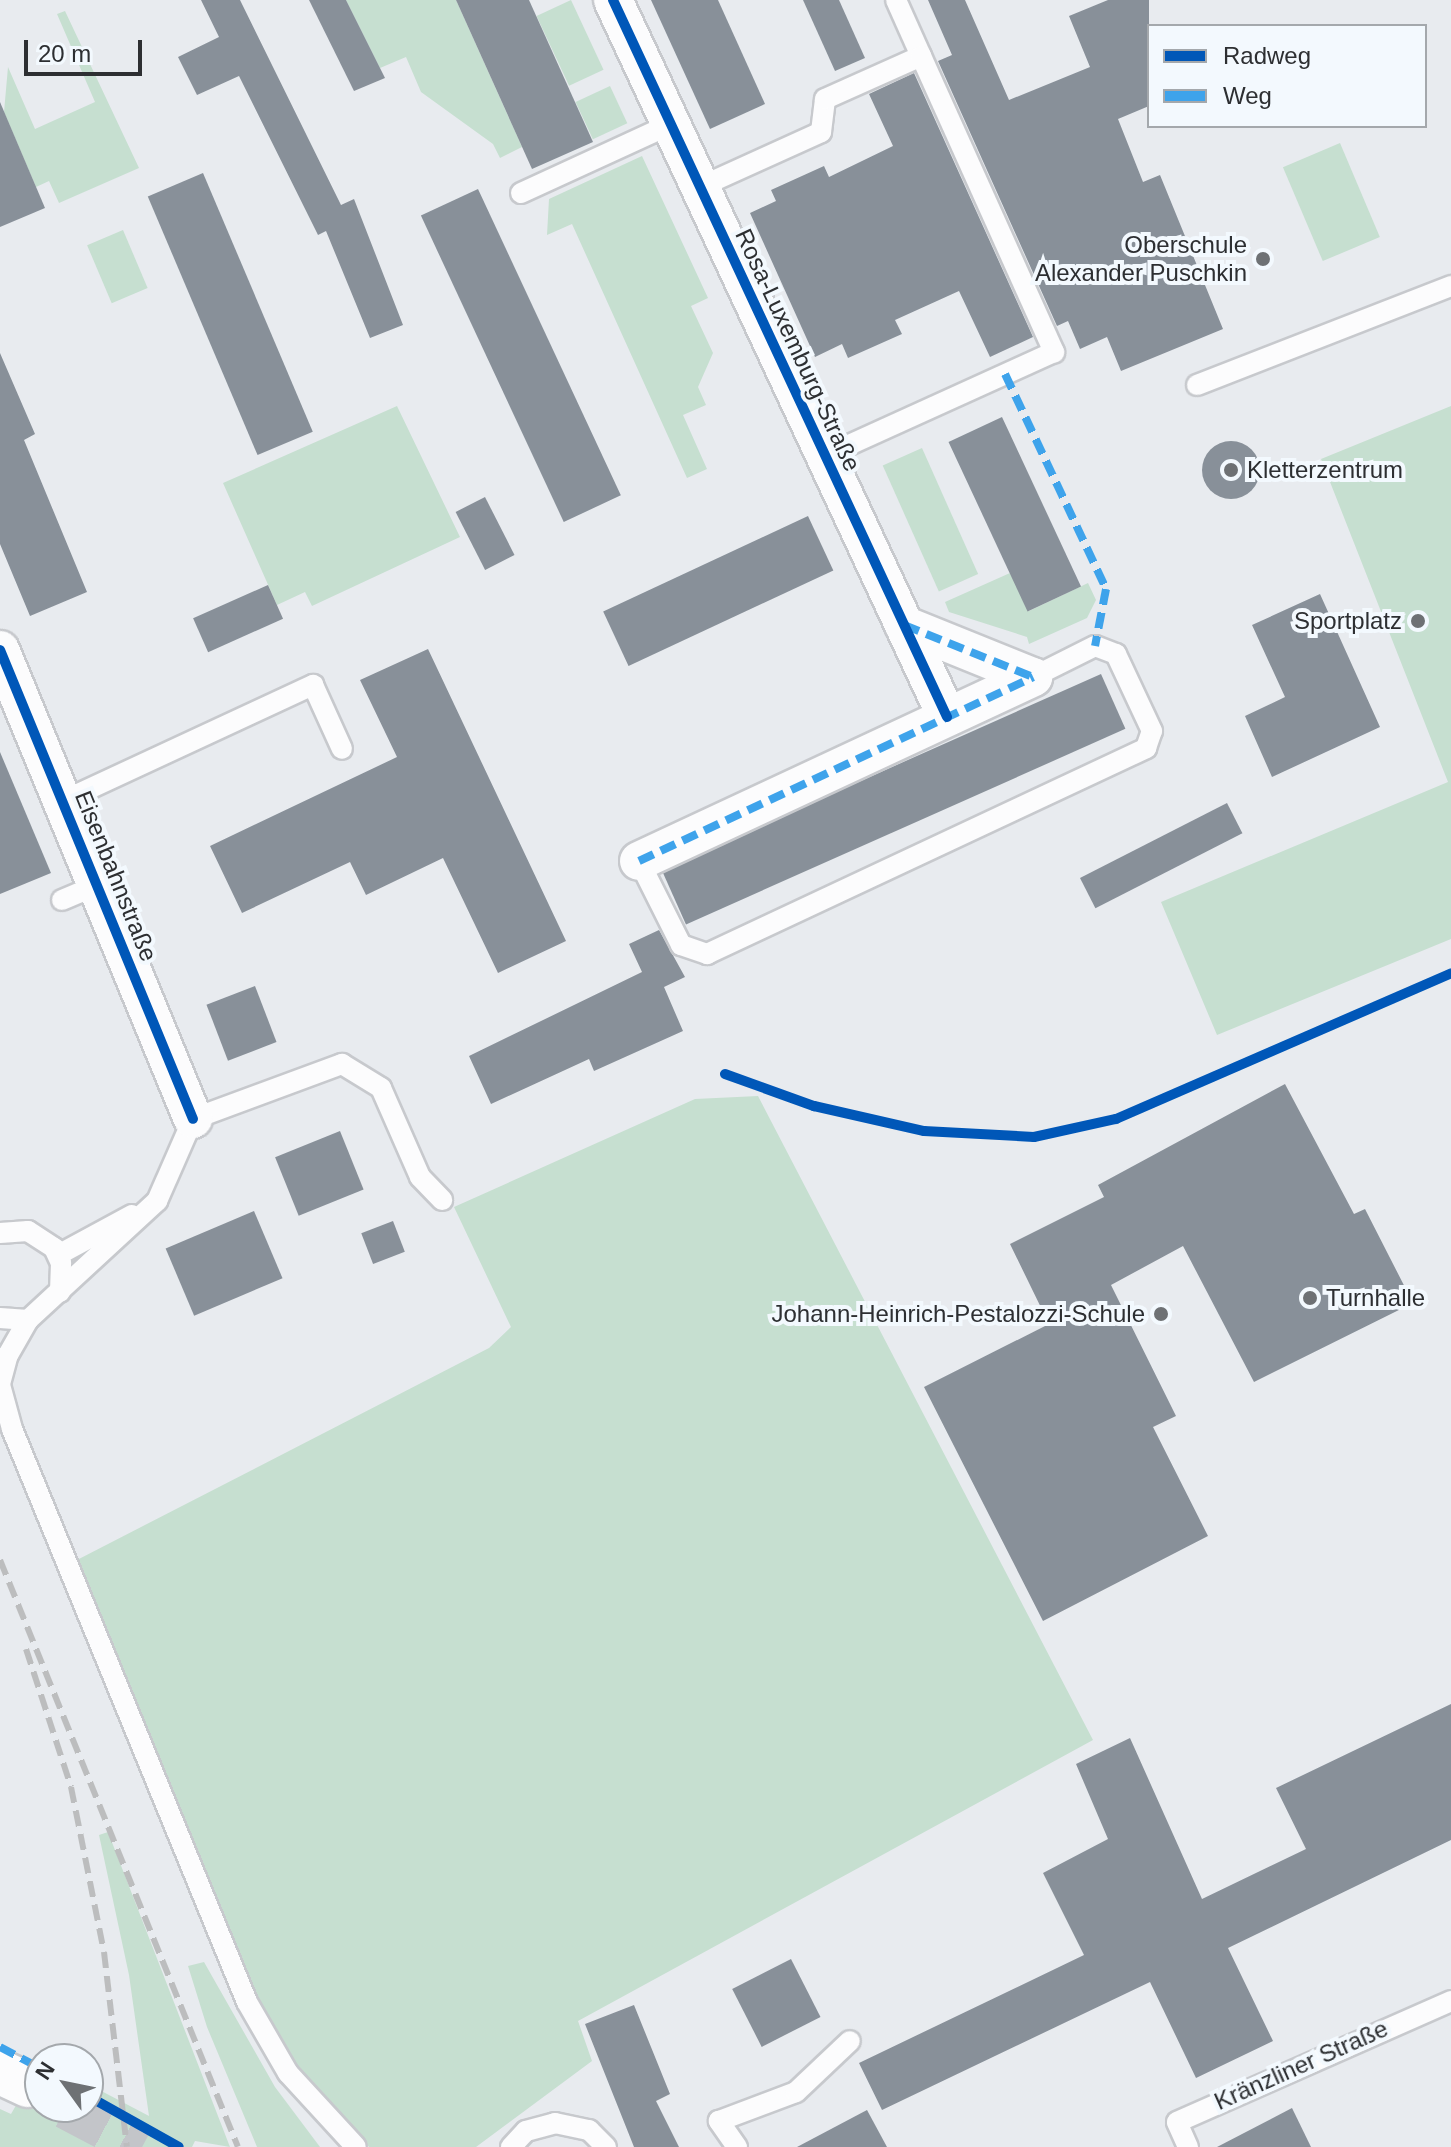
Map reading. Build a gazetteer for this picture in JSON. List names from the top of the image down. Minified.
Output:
{"streets":{"street":["Rosa-Luxemburg-Straße","Eisenbahnstraße"],"lane":["Kränzliner Straße"]},"places":["Oberschule Alexander Puschkin","Kletterzentrum","Sportplatz","Turnhalle","Johann-Heinrich-Pestalozzi-Schule"],"legend":["Radweg","Weg"],"scale_bar":"20 m","north":"top left"}
